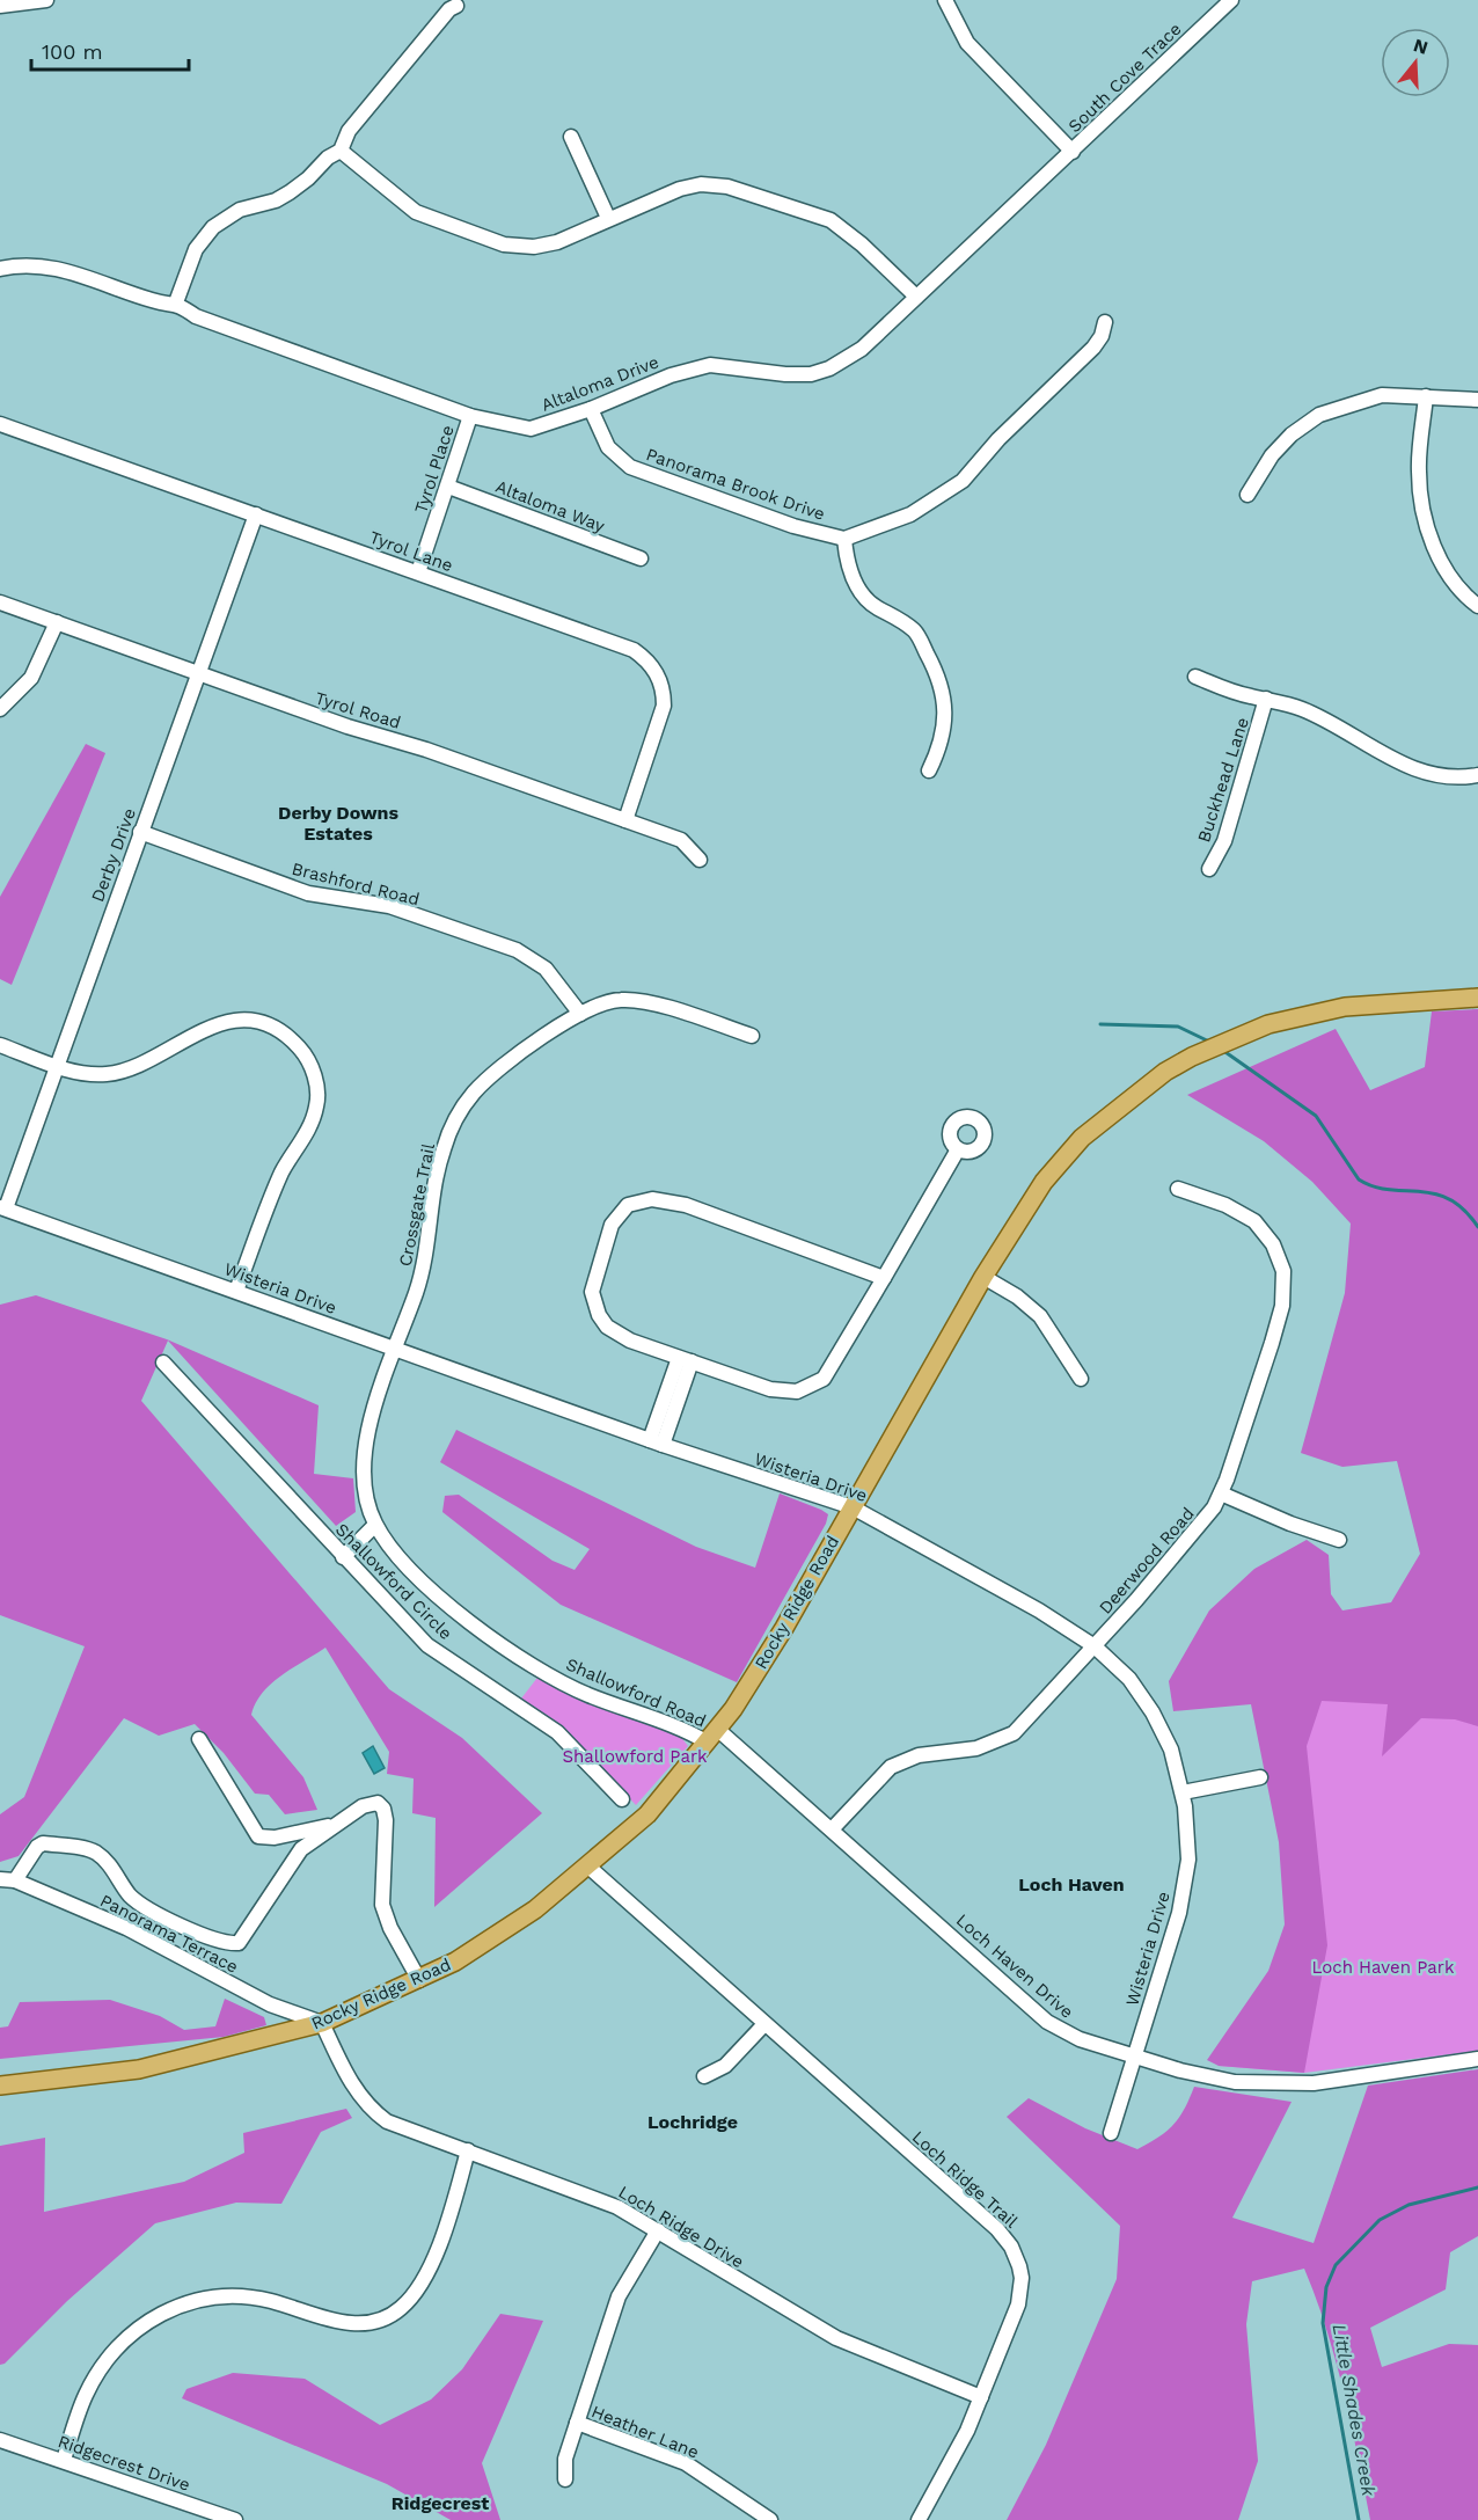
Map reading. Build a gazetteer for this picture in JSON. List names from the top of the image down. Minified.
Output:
{"streets":{"main road":["Rocky Ridge Road"],"street":["South Cove Trace","Altaloma Drive","Tyrol Place","Panorama Brook Drive","Altaloma Way","Tyrol Lane","Tyrol Road","Buckhead Lane","Derby Drive","Brashford Road","Crossgate Trail","Wisteria Drive","Deerwood Road","Shallowford Circle","Shallowford Road","Panorama Terrace","Loch Haven Drive","Loch Ridge Trail","Loch Ridge Drive","Heather Lane","Ridgecrest Drive"]},"crossings":[["South Cove Trace","Altaloma Drive"],["Altaloma Drive","Tyrol Place"],["Altaloma Drive","Panorama Brook Drive"],["Tyrol Place","Altaloma Way"],["Tyrol Place","Tyrol Lane"],["Tyrol Lane","Tyrol Road"],["Tyrol Lane","Derby Drive"],["Tyrol Road","Derby Drive"],["Derby Drive","Brashford Road"],["Derby Drive","Wisteria Drive"],["Brashford Road","Crossgate Trail"],["Crossgate Trail","Wisteria Drive"],["Crossgate Trail","Shallowford Road"],["Wisteria Drive","Deerwood Road"],["Wisteria Drive","Rocky Ridge Road"],["Wisteria Drive","Shallowford Road"],["Wisteria Drive","Loch Haven Drive"],["Deerwood Road","Loch Haven Drive"],["Rocky Ridge Road","Shallowford Road"],["Rocky Ridge Road","Panorama Terrace"],["Rocky Ridge Road","Loch Haven Drive"],["Rocky Ridge Road","Loch Ridge Trail"],["Rocky Ridge Road","Loch Ridge Drive"],["Shallowford Road","Loch Haven Drive"],["Panorama Terrace","Loch Ridge Drive"],["Loch Ridge Trail","Loch Ridge Drive"],["Loch Ridge Drive","Heather Lane"]],"districts":["Derby Downs Estates","Loch Haven","Lochridge","Ridgecrest"],"water":["Little Shades Creek"],"parks":["Shallowford Park","Loch Haven Park"],"scale_bar":"100 m","north":"top"}
